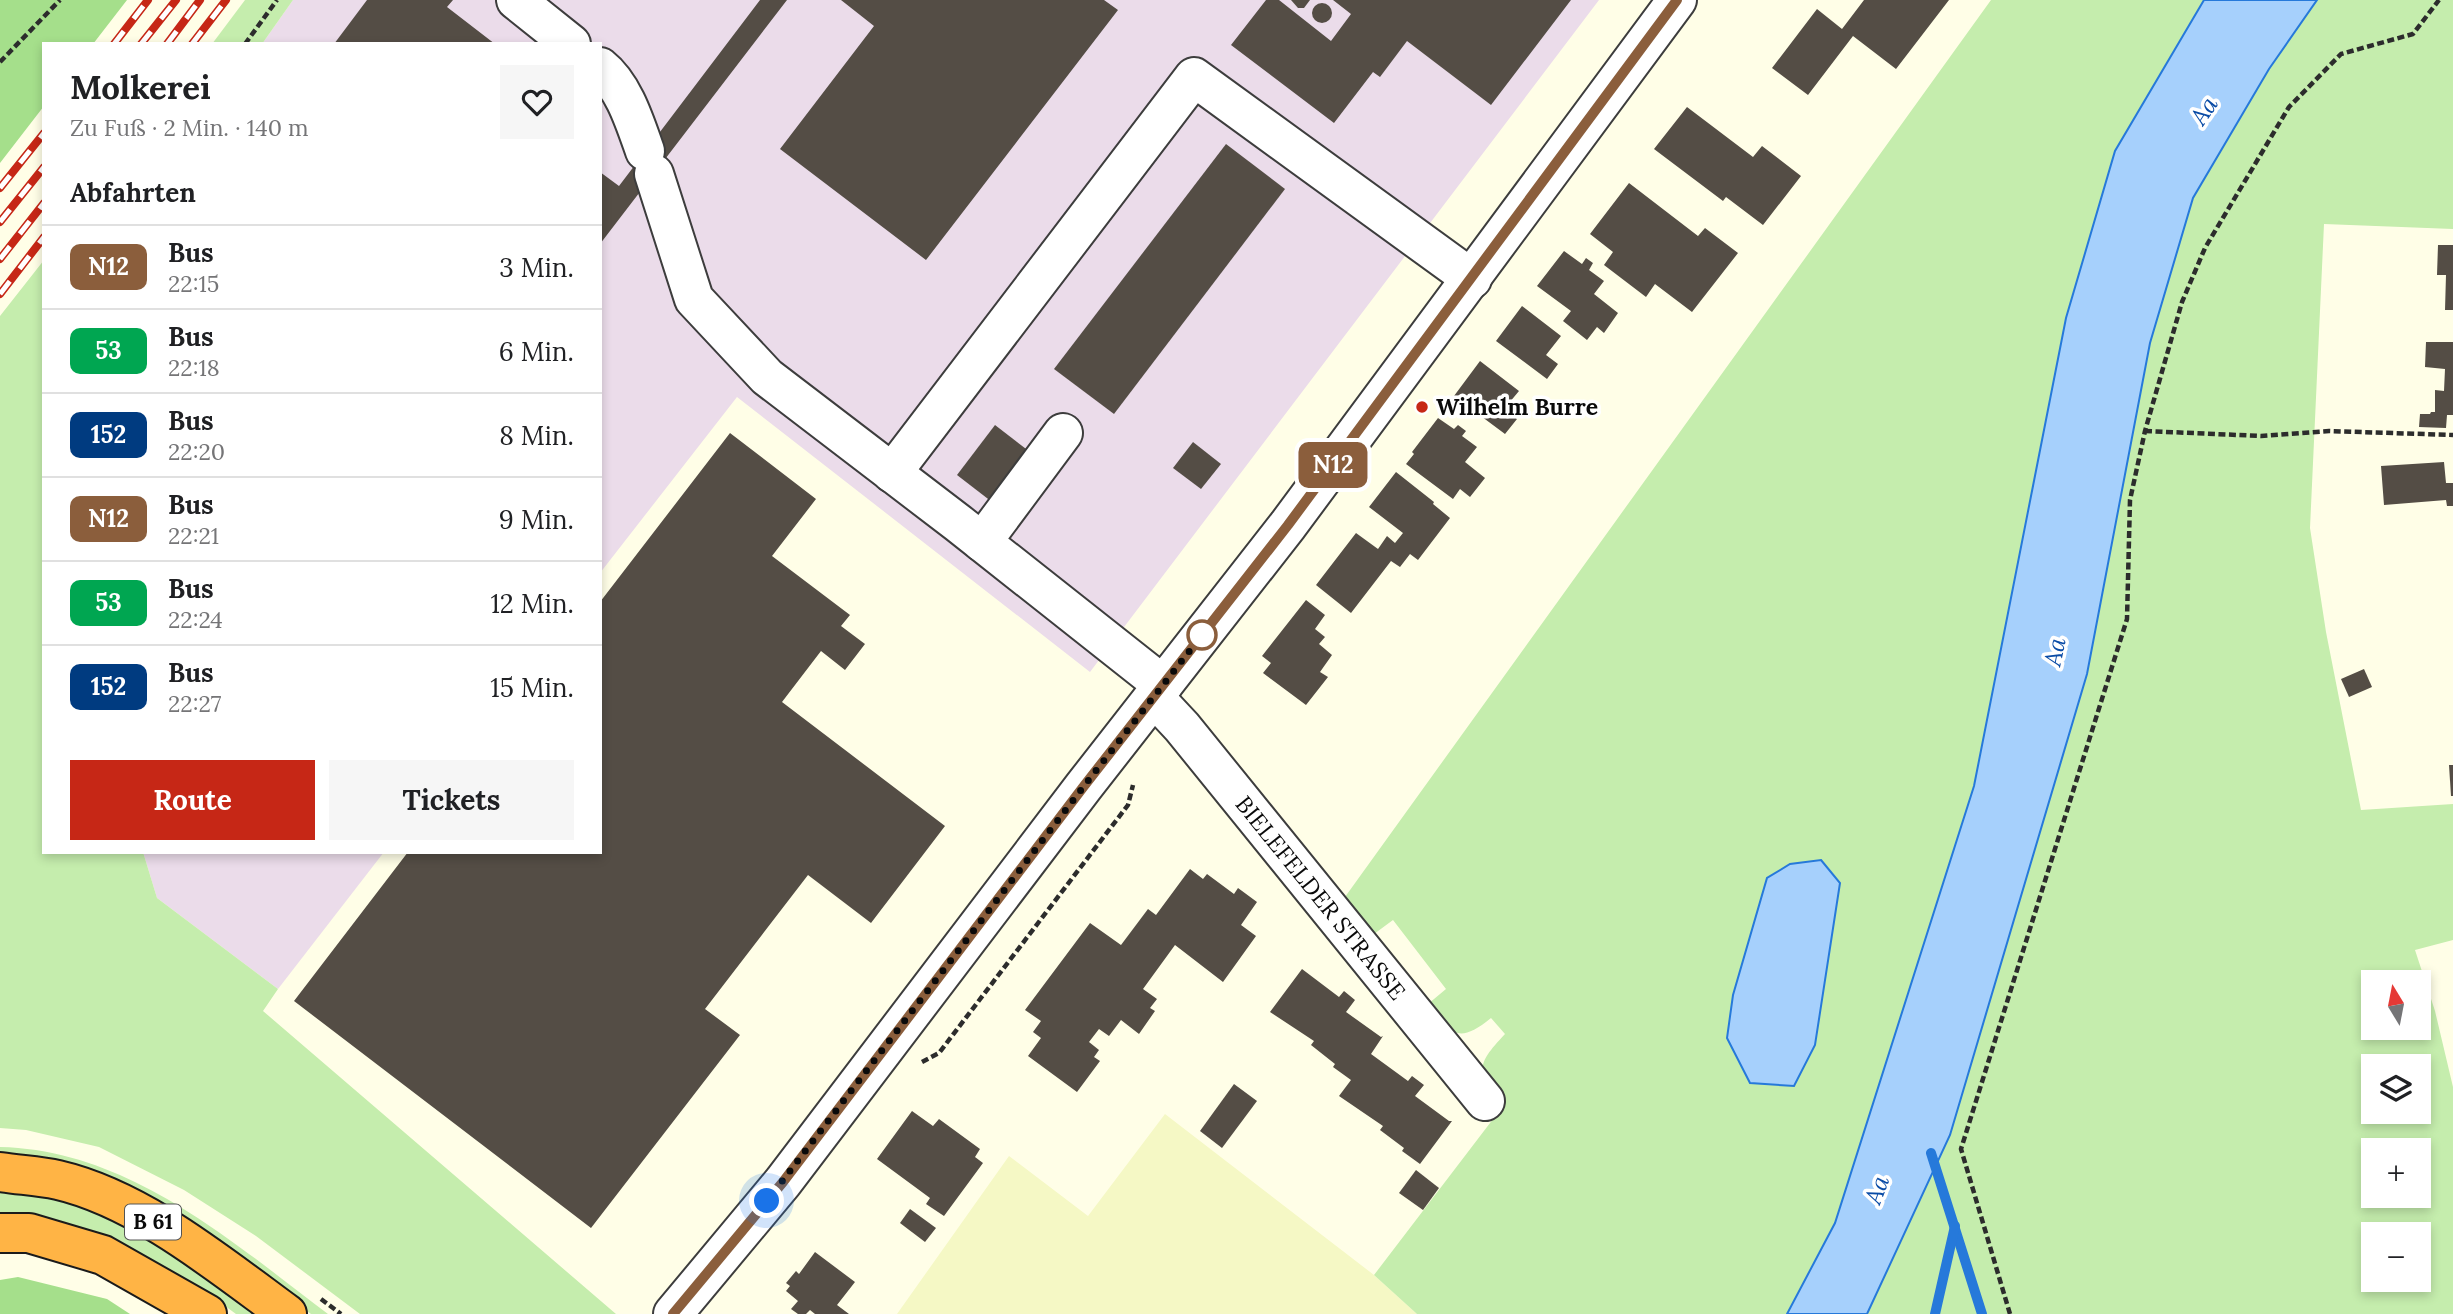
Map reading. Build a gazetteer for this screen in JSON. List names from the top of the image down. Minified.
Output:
{"streets":{"highway":["B 61"],"street":["BIELEFELDER STRASSE"]},"water":["Aa"],"places":["Wilhelm Burre"],"lines":["bus line N12"],"north":"top","page":{"on_map":"N12","heading":[["Molkerei","Zu Fuß · 2 Min. · 140 m"],"Abfahrten"],"list":[{"mark":"N12","name":"Bus","note":"22:15","value":"3 Min."},{"mark":"53","name":"Bus","note":"22:18","value":"6 Min."},{"mark":"152","name":"Bus","note":"22:20","value":"8 Min."},{"mark":"N12","name":"Bus","note":"22:21","value":"9 Min."},{"mark":"53","name":"Bus","note":"22:24","value":"12 Min."},{"mark":"152","name":"Bus","note":"22:27","value":"15 Min."}],"buttons":["Route","Tickets"],"map_buttons":["+","−"]}}
